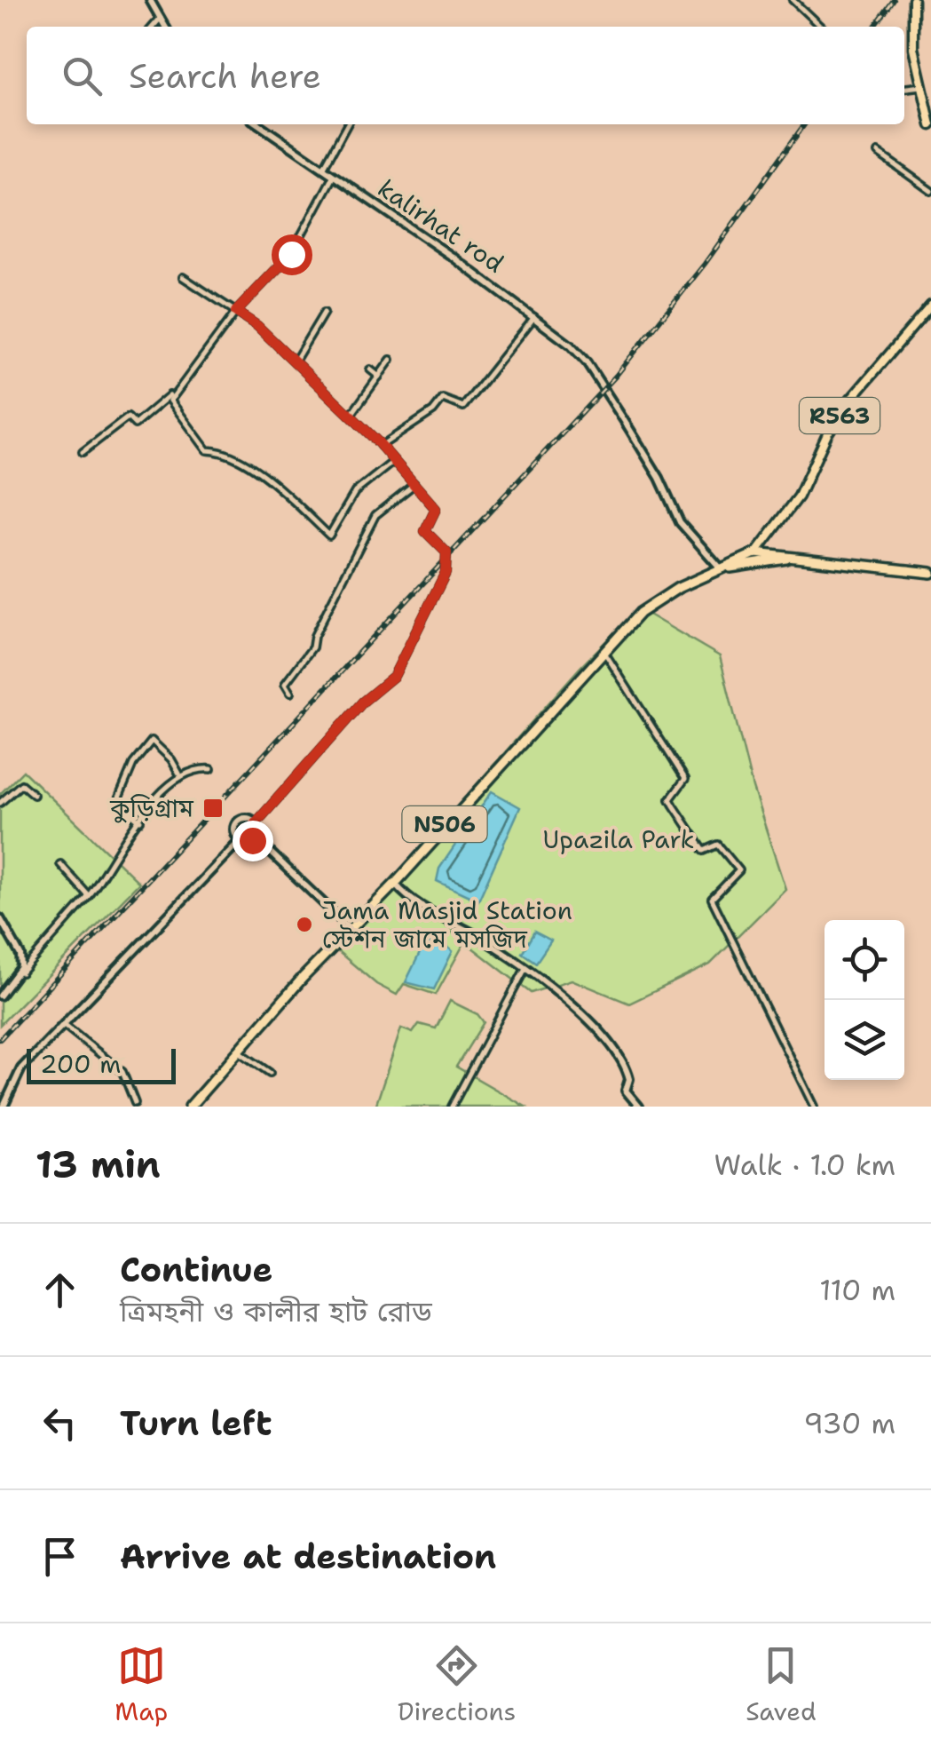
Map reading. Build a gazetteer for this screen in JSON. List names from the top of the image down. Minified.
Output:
{"streets":{"highway":["N506"],"main road":["R563"],"street":["kalirhat rod"]},"crossings":[["kalirhat rod","N506"],["R563","N506"]],"parks":["Upazila Park"],"places":{"transit":["কুড়িগ্রাম"],"other":["Jama Masjid Station স্টেশন জামে মসজিদ"]},"scale_bar":"200 m","page":{"search":"Search here","scale":"200 m","heading":["13 min","Walk · 1.0 km"],"list":[["Continue","ত্রিমহনী ও কালীর হাট রোড","110 m"],["Turn left","930 m"],"Arrive at destination"],"nav":["Map","Directions","Saved"]}}
